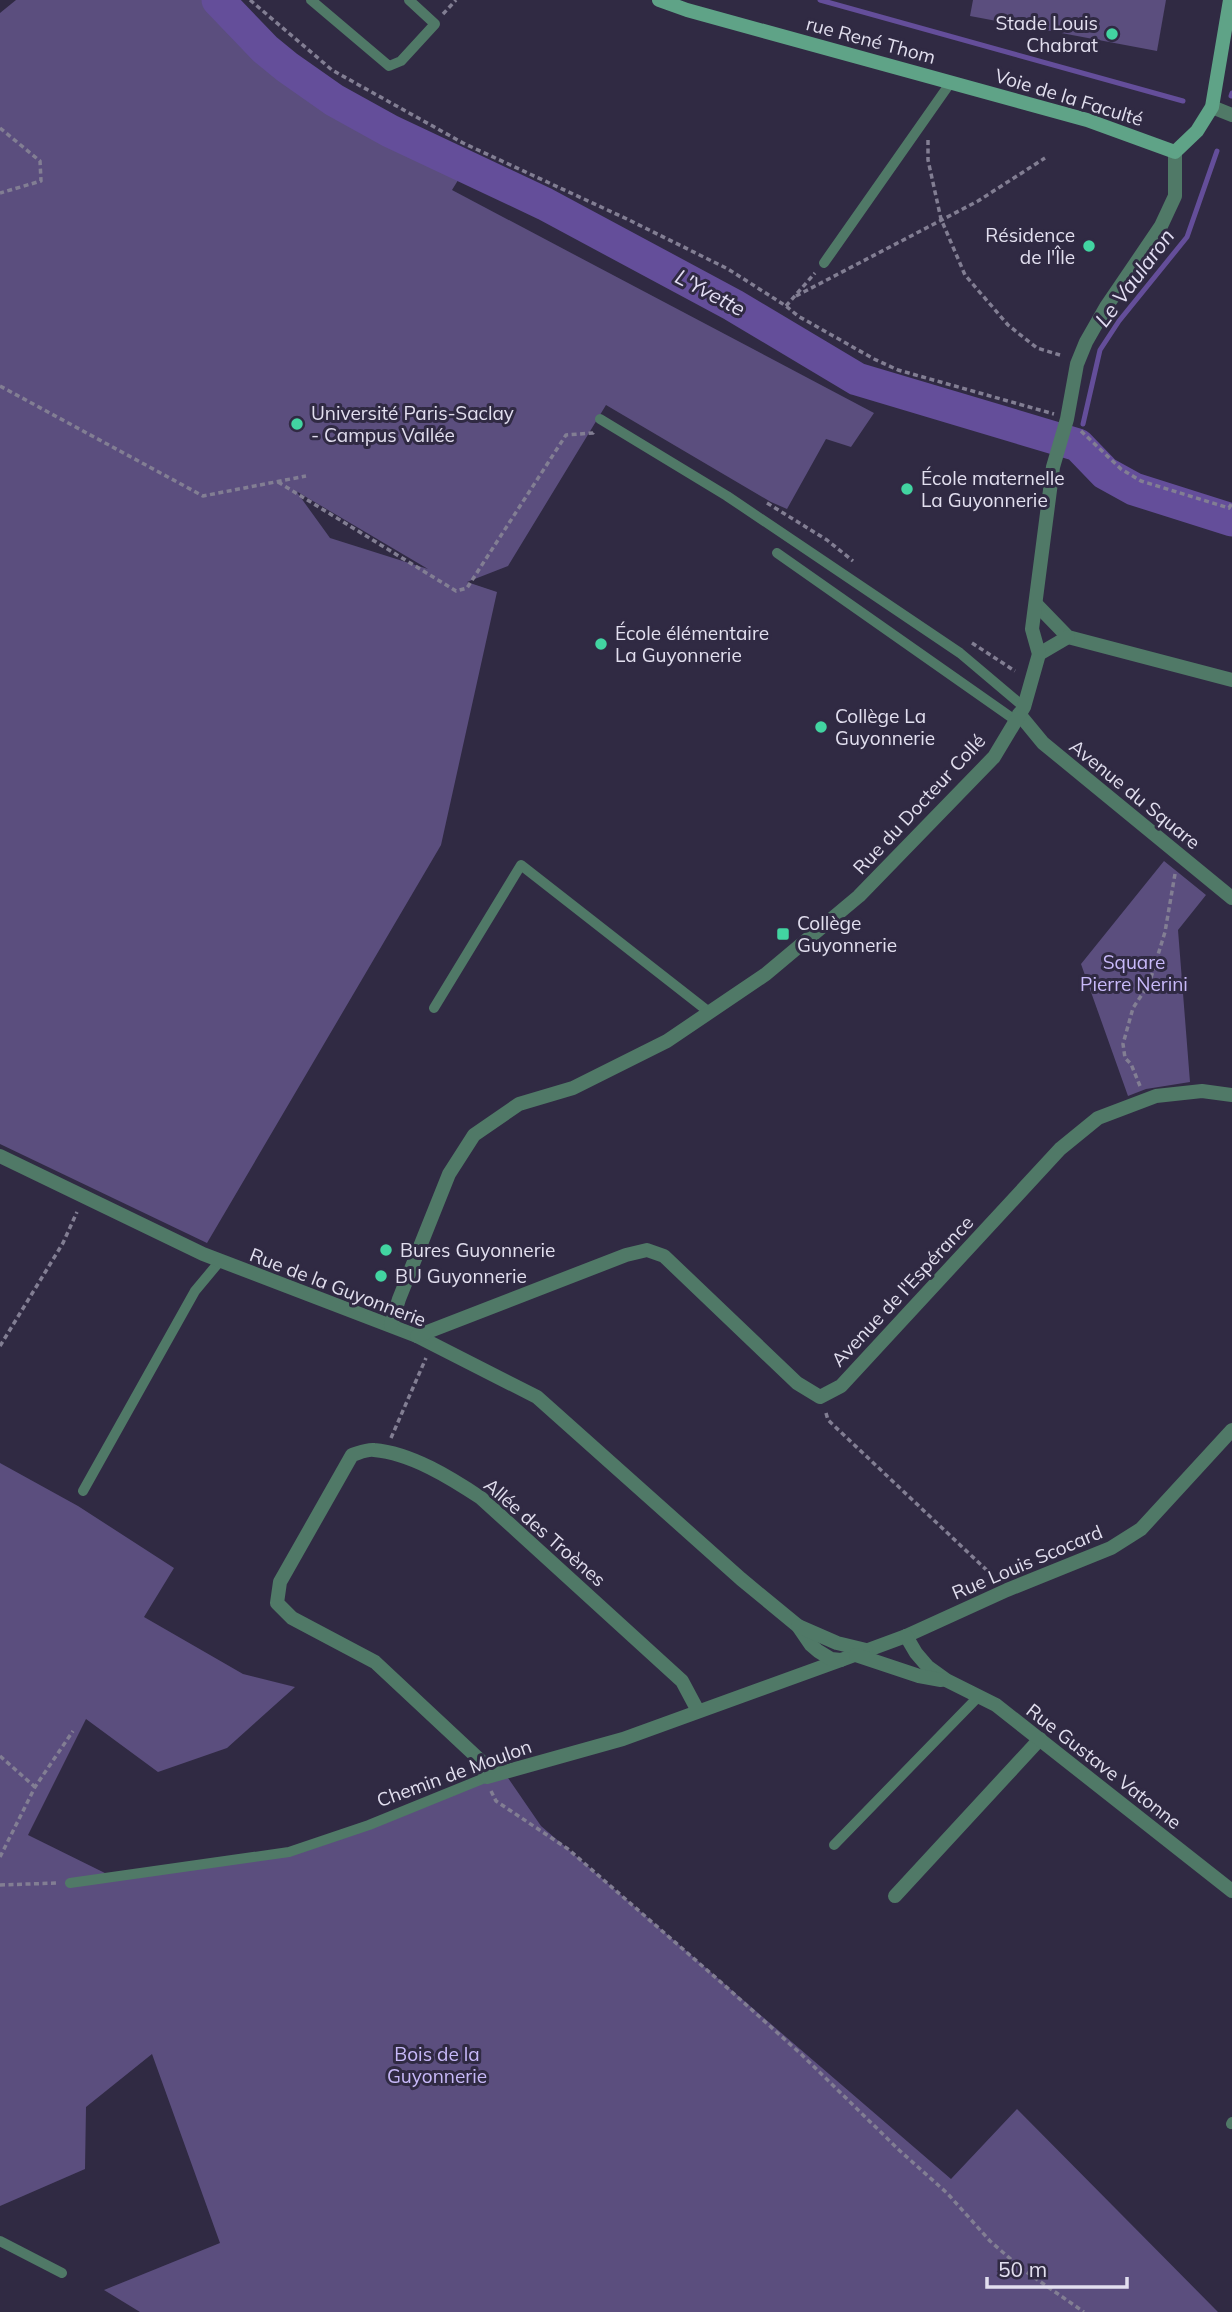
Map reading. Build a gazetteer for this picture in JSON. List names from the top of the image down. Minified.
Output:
{"streets":{"main road":["rue René Thom","Voie de la Faculté"],"street":["Avenue du Square","Rue du Docteur Collé","Rue de la Guyonnerie","Avenue de l'Espérance","Allée des Troènes","Rue Louis Scocard","Rue Gustave Vatonne","Chemin de Moulon"]},"crossings":[["rue René Thom","Voie de la Faculté"],["Voie de la Faculté","Rue du Docteur Collé"],["Avenue du Square","Rue du Docteur Collé"],["Rue du Docteur Collé","Rue de la Guyonnerie"],["Rue de la Guyonnerie","Rue Louis Scocard"],["Rue de la Guyonnerie","Rue Gustave Vatonne"],["Rue de la Guyonnerie","Chemin de Moulon"],["Allée des Troènes","Chemin de Moulon"],["Rue Louis Scocard","Rue Gustave Vatonne"],["Rue Louis Scocard","Chemin de Moulon"]],"water":["Le Vaularon","L'Yvette"],"parks":["Square Pierre Nerini","Bois de la Guyonnerie"],"places":{"other":["Stade Louis Chabrat","Résidence de l'Île","Université Paris-Saclay - Campus Vallée","École maternelle La Guyonnerie","École élémentaire La Guyonnerie","Collège La Guyonnerie","Bures Guyonnerie","BU Guyonnerie"],"transit":["Collège Guyonnerie"]},"scale_bar":"50 m"}
